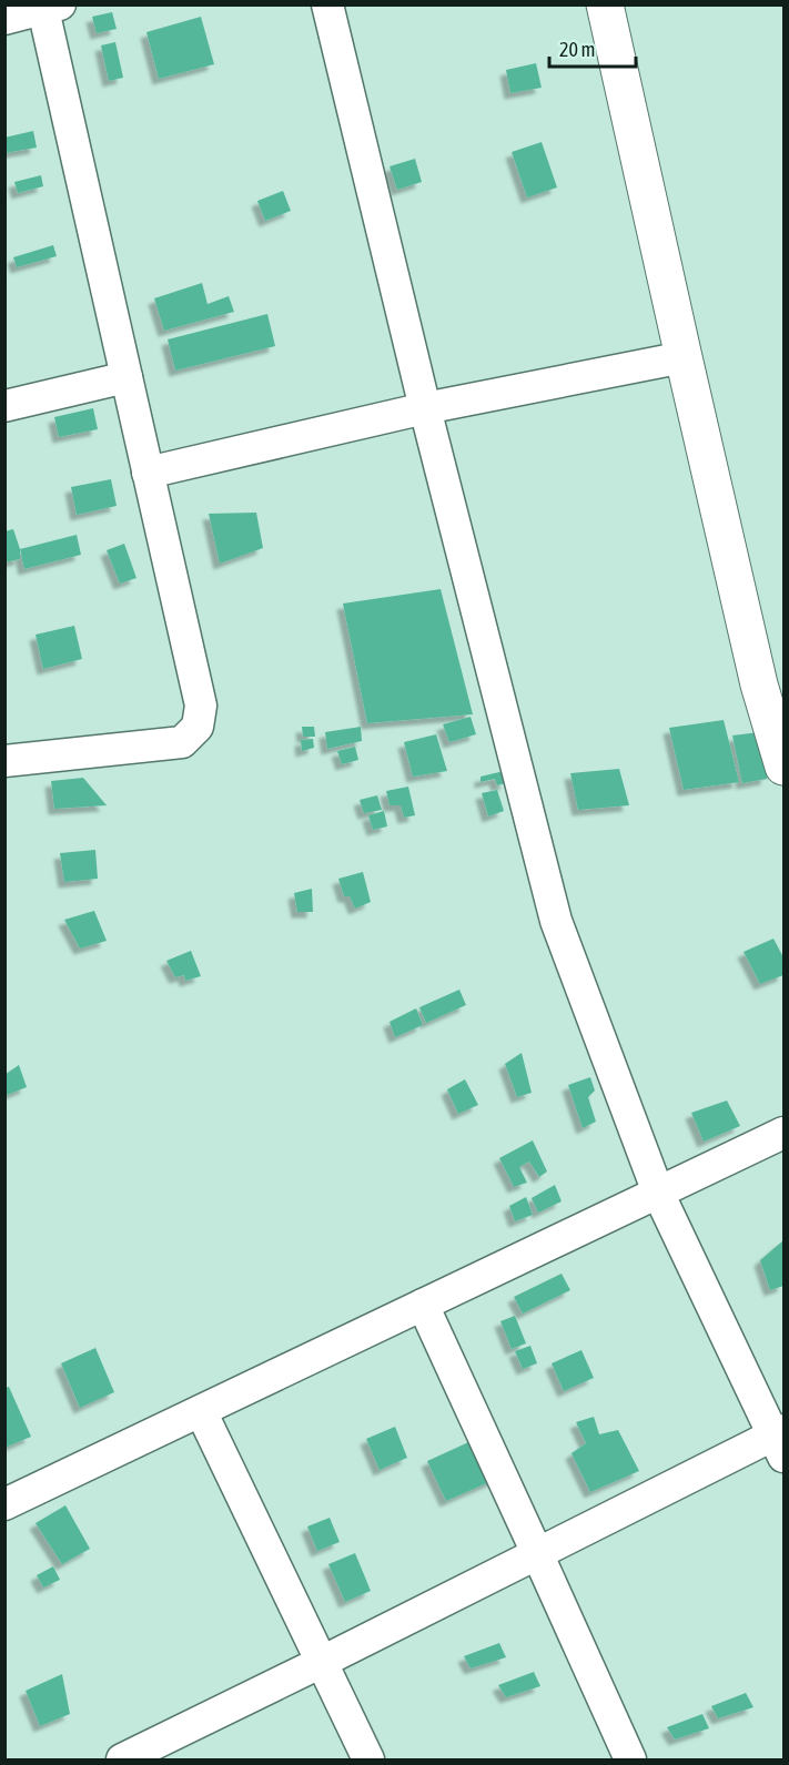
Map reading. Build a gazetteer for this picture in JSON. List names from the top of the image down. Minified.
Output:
{"scale_bar":"20 m"}
